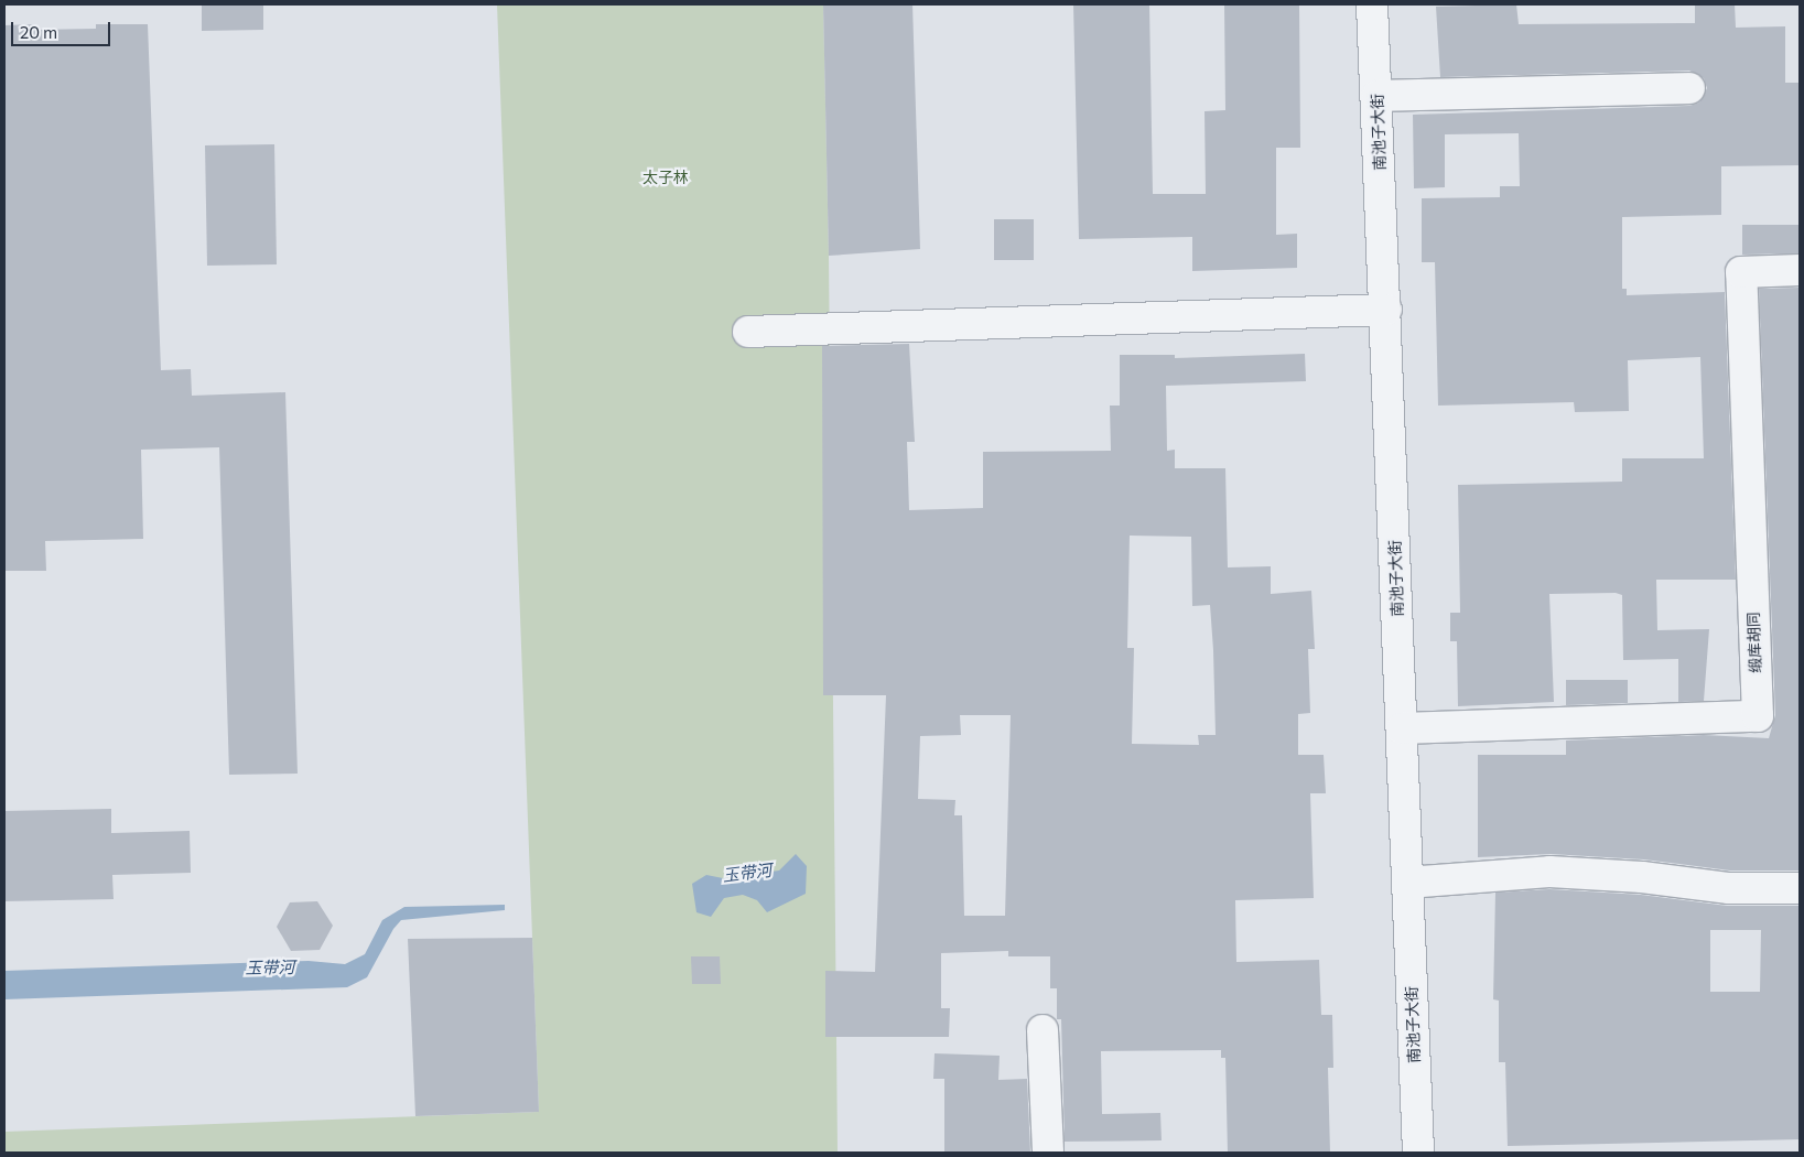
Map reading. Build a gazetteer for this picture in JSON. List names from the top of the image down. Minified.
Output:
{"streets":{"street":["南池子大街","缎库胡同"]},"crossings":[["南池子大街","缎库胡同"]],"water":["玉带河"],"parks":["太子林"],"scale_bar":"20 m"}
